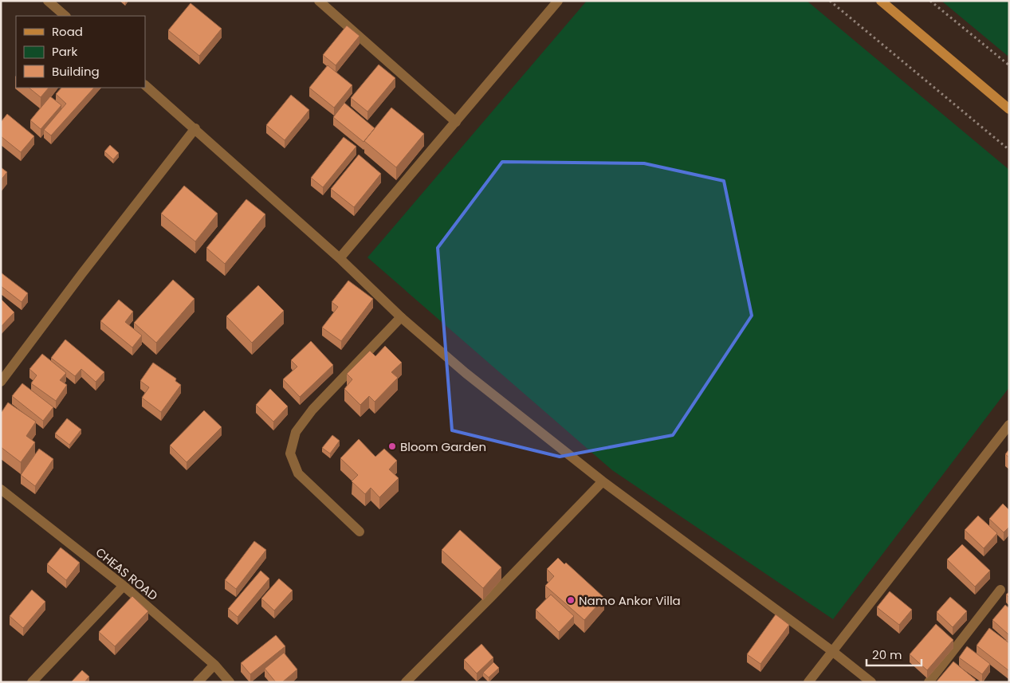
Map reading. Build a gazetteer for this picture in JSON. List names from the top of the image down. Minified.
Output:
{"streets":{"street":["CHEAS ROAD"]},"places":["Bloom Garden","Namo Ankor Villa"],"legend":["Road","Park","Building"],"scale_bar":"20 m"}
